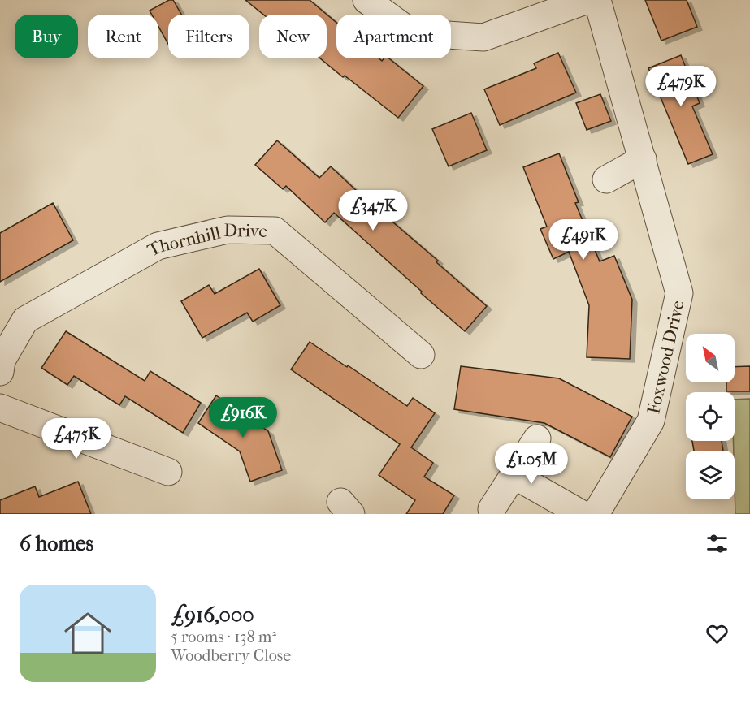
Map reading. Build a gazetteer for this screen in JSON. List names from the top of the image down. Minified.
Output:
{"streets":{"street":["Thornhill Drive","Foxwood Drive"]},"north":"top left","page":{"chip":["Buy","Rent","Filters","New","Apartment"],"price":["£479K","£347K","£491K","£916K","£475K","£1.05M"],"heading":"6 homes","list":[{"name":"£916,000","note":"5 rooms · 138 m² · Woodberry Close"}]}}
